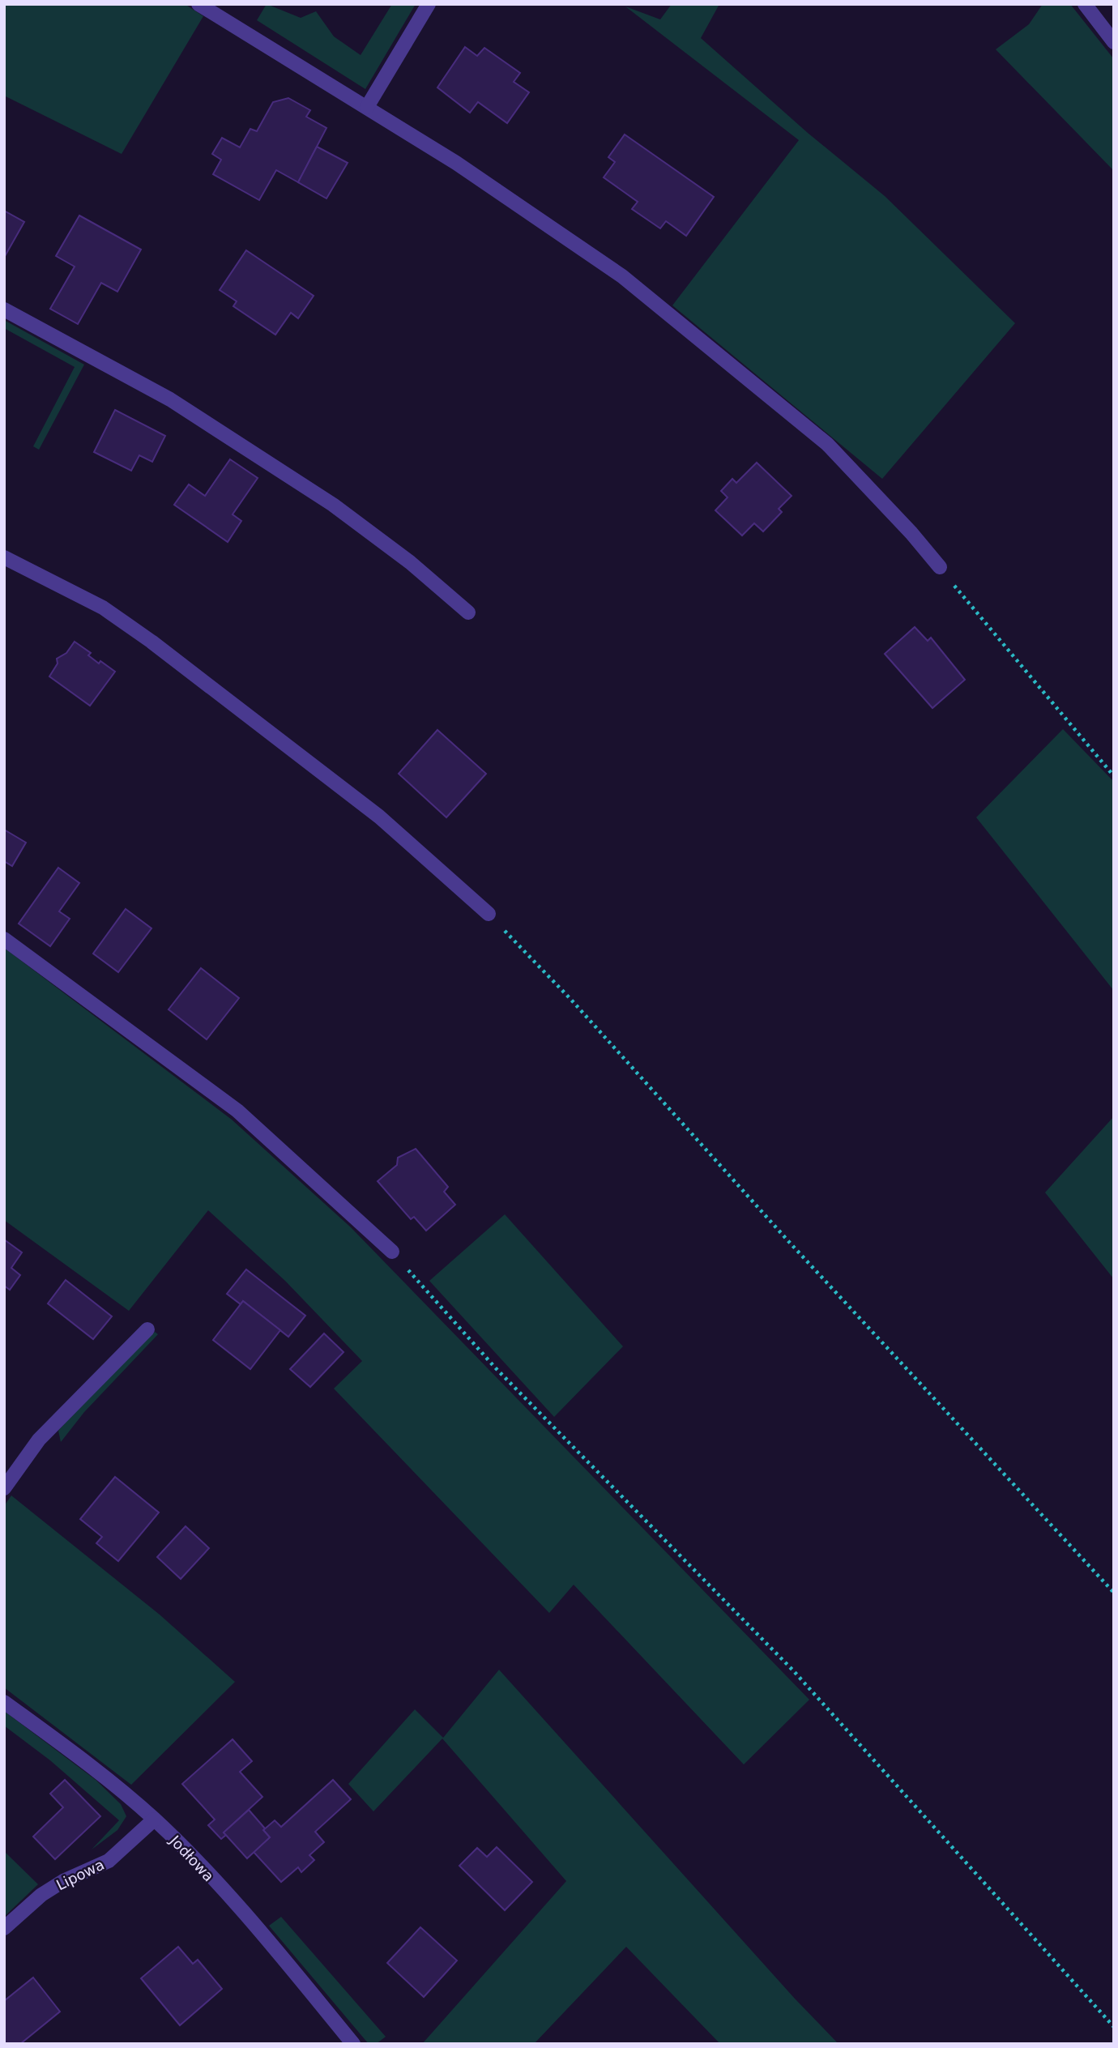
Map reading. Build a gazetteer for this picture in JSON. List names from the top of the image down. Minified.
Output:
{"streets":{"street":["Jodłowa","Lipowa"]},"crossings":[["Jodłowa","Lipowa"]]}
